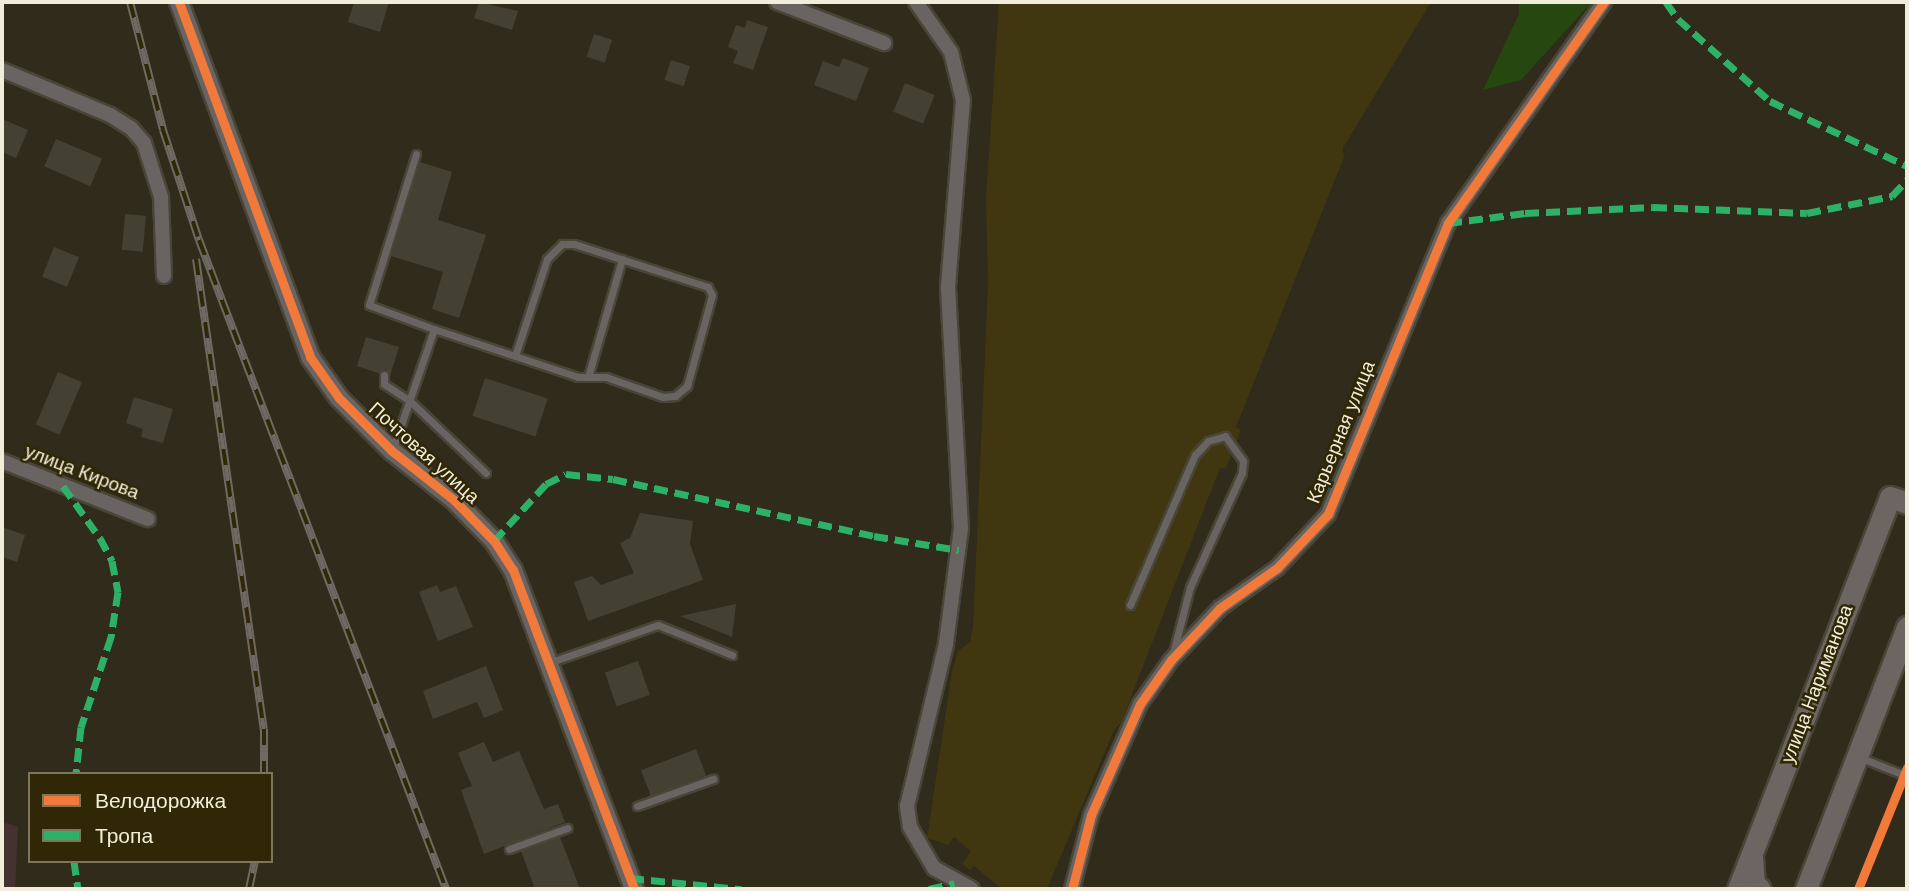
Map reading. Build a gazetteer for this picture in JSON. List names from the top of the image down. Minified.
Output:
{"streets":{"main road":["улица Нариманова"],"street":["Карьерная улица","Почтовая улица","улица Кирова"]},"legend":["Велодорожка","Тропа"]}
